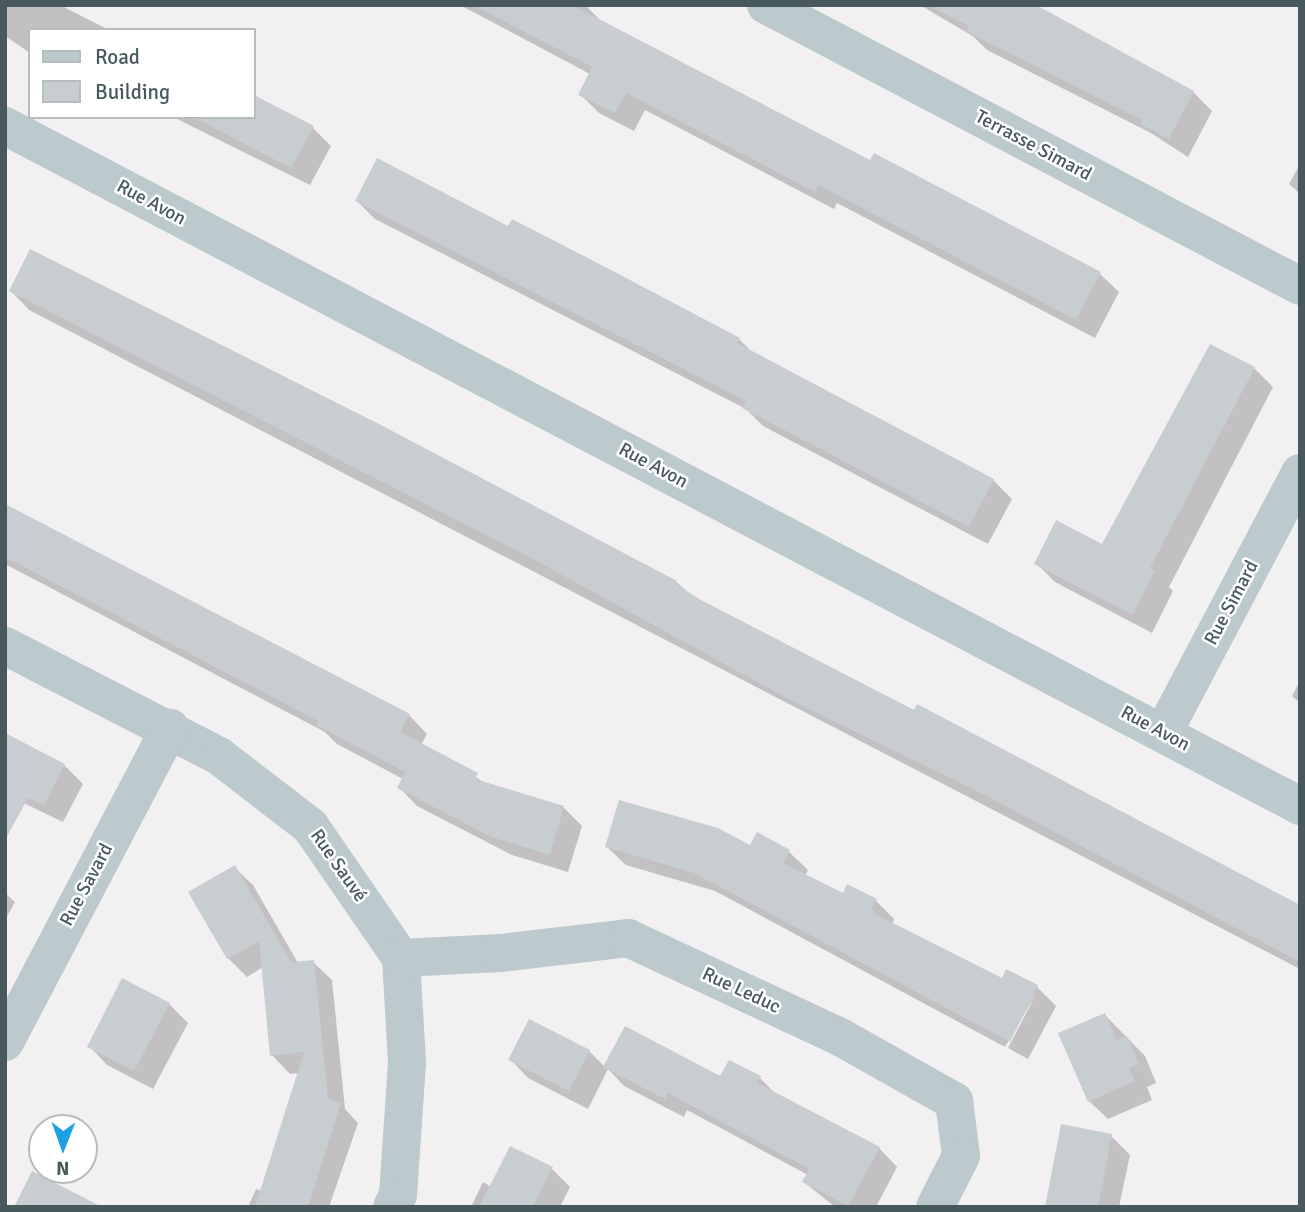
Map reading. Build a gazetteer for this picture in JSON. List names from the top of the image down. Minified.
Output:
{"streets":{"street":["Terrasse Simard","Rue Avon","Rue Simard","Rue Sauvé","Rue Savard","Rue Leduc"]},"crossings":[["Rue Avon","Rue Simard"],["Rue Sauvé","Rue Savard"],["Rue Sauvé","Rue Leduc"]],"legend":["Road","Building"],"north":"bottom"}
